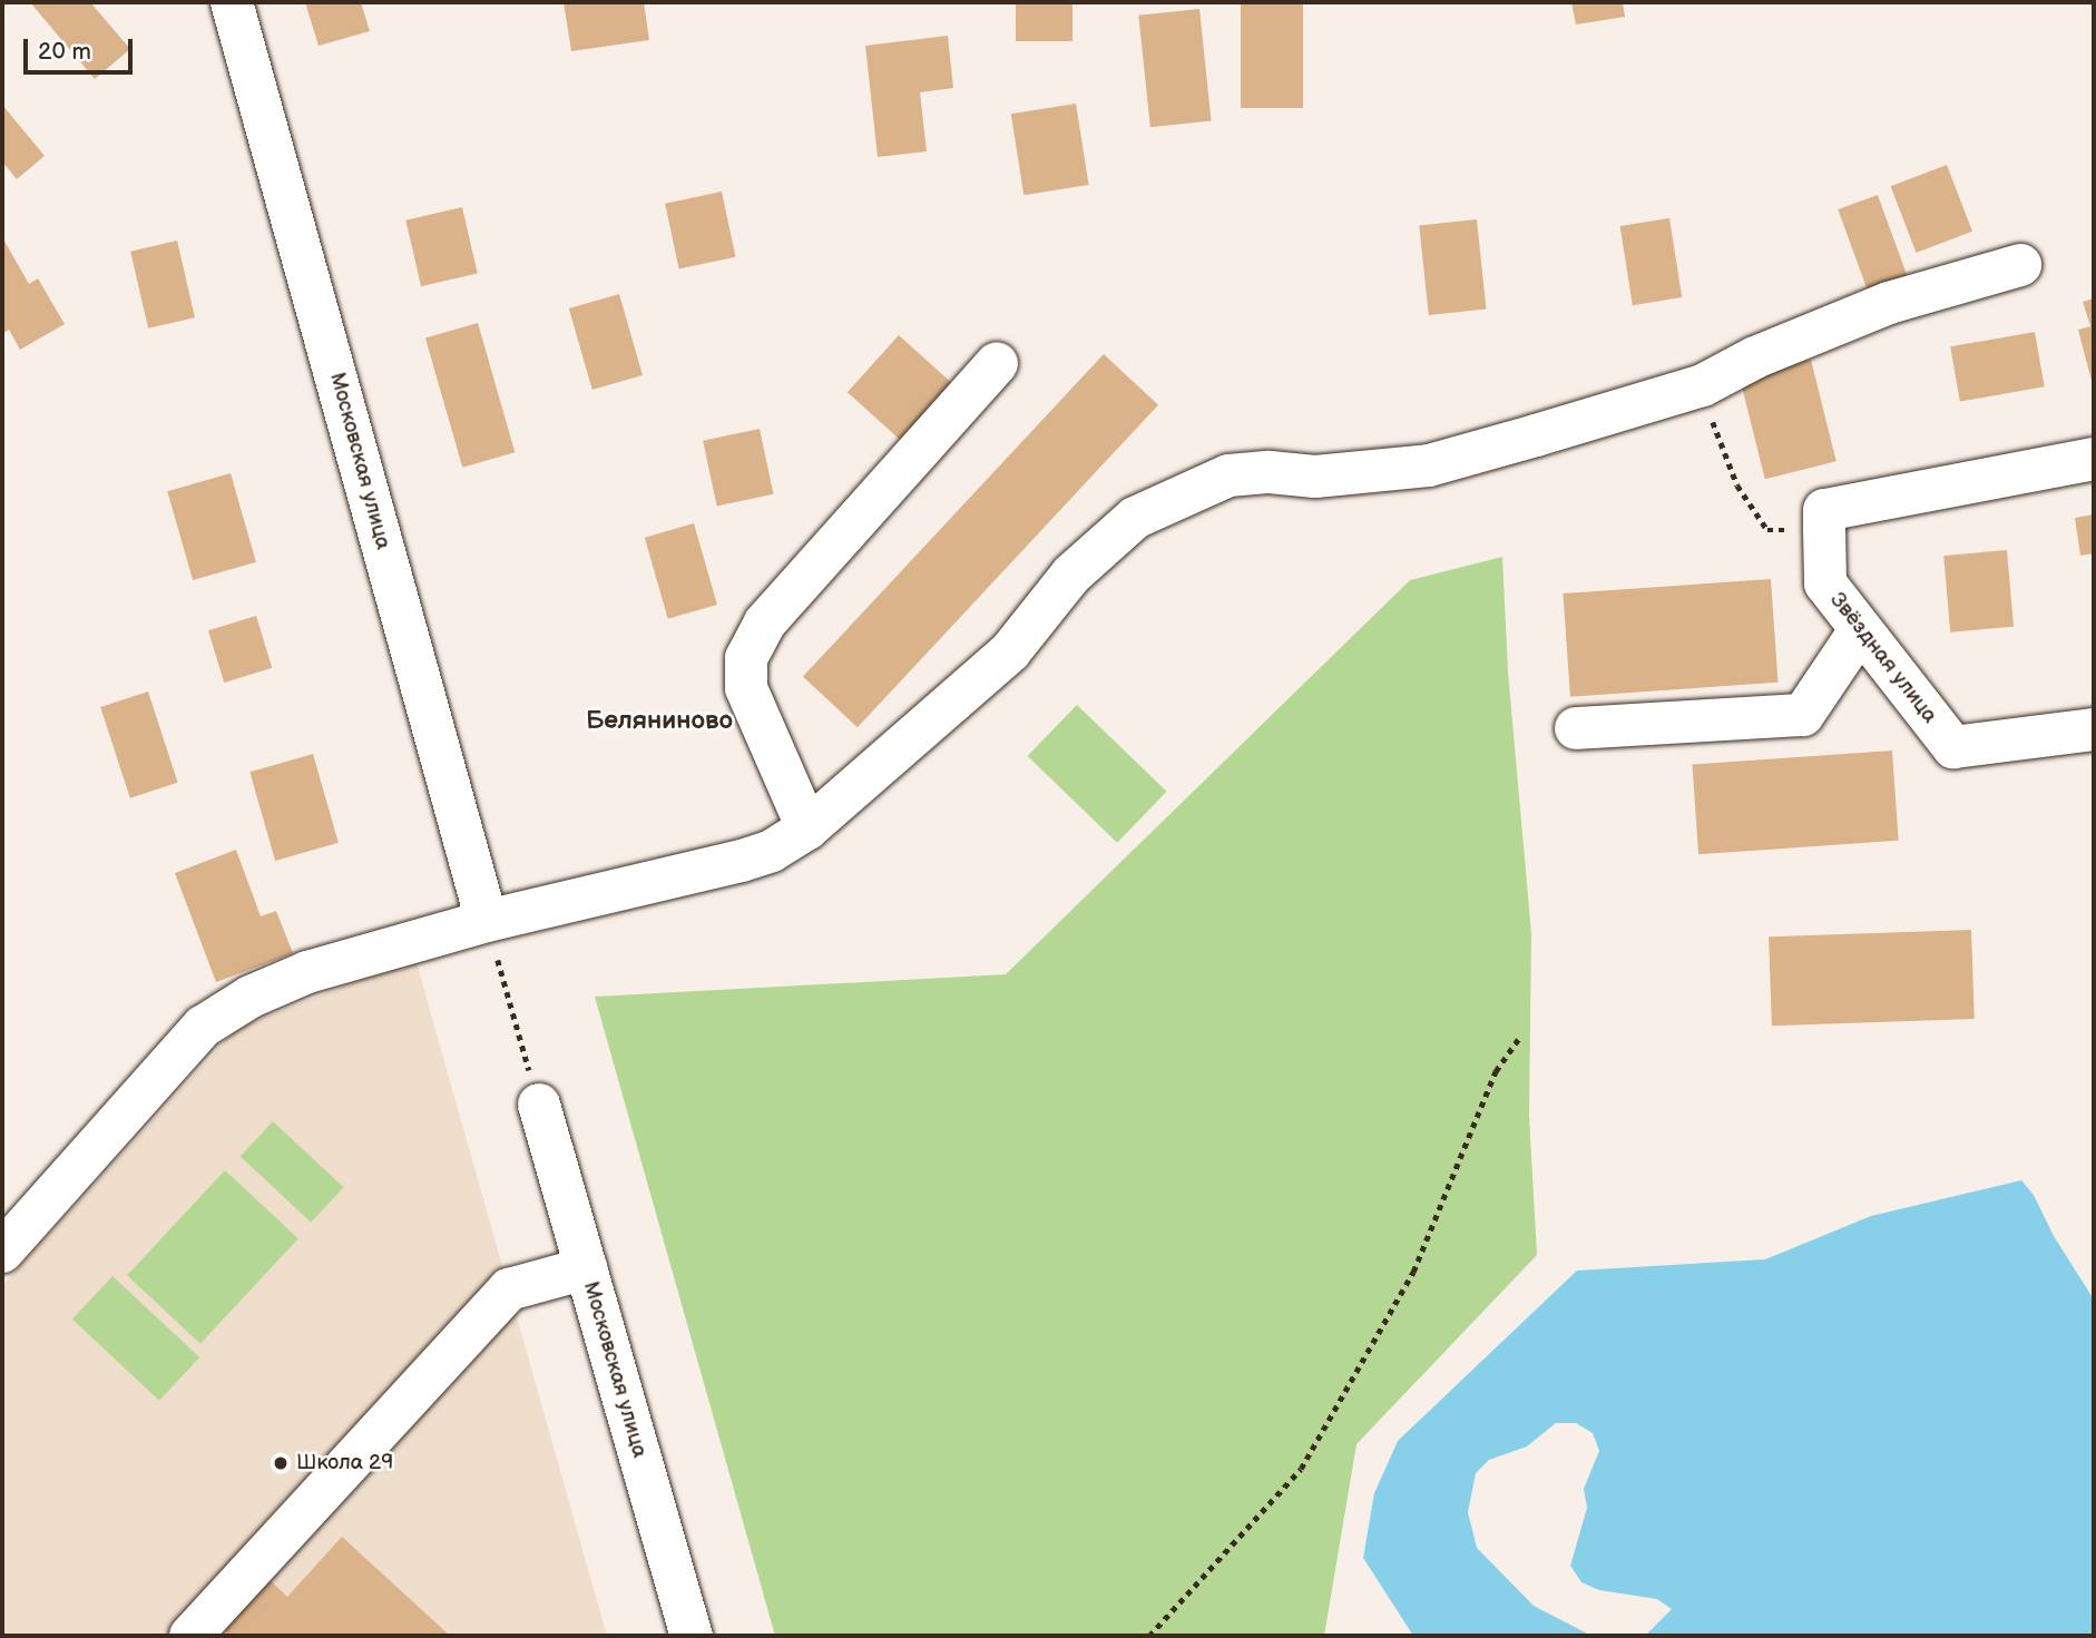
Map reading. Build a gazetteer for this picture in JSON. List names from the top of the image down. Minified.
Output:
{"streets":{"street":["Московская улица","Звёздная улица"]},"districts":["Беляниново"],"places":["Школа 29"],"scale_bar":"20 m"}
